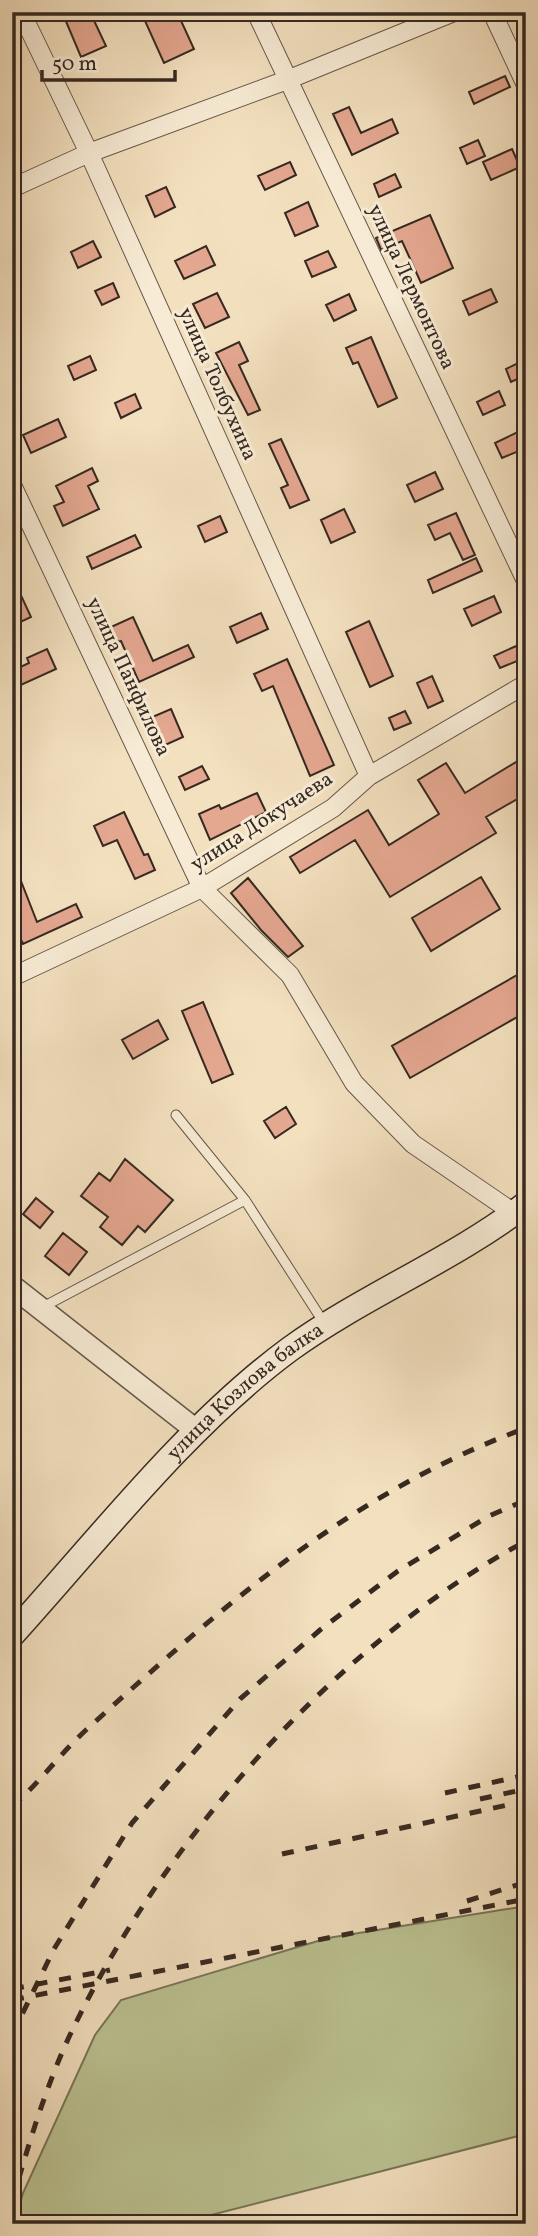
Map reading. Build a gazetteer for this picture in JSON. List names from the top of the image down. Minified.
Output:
{"streets":{"main road":["улица Козлова балка"],"street":["улица Лермонтова","улица Толбухина","улица Панфилова","улица Докучаева"]},"crossings":[["улица Толбухина","улица Докучаева"],["улица Панфилова","улица Докучаева"]],"scale_bar":"50 m"}
